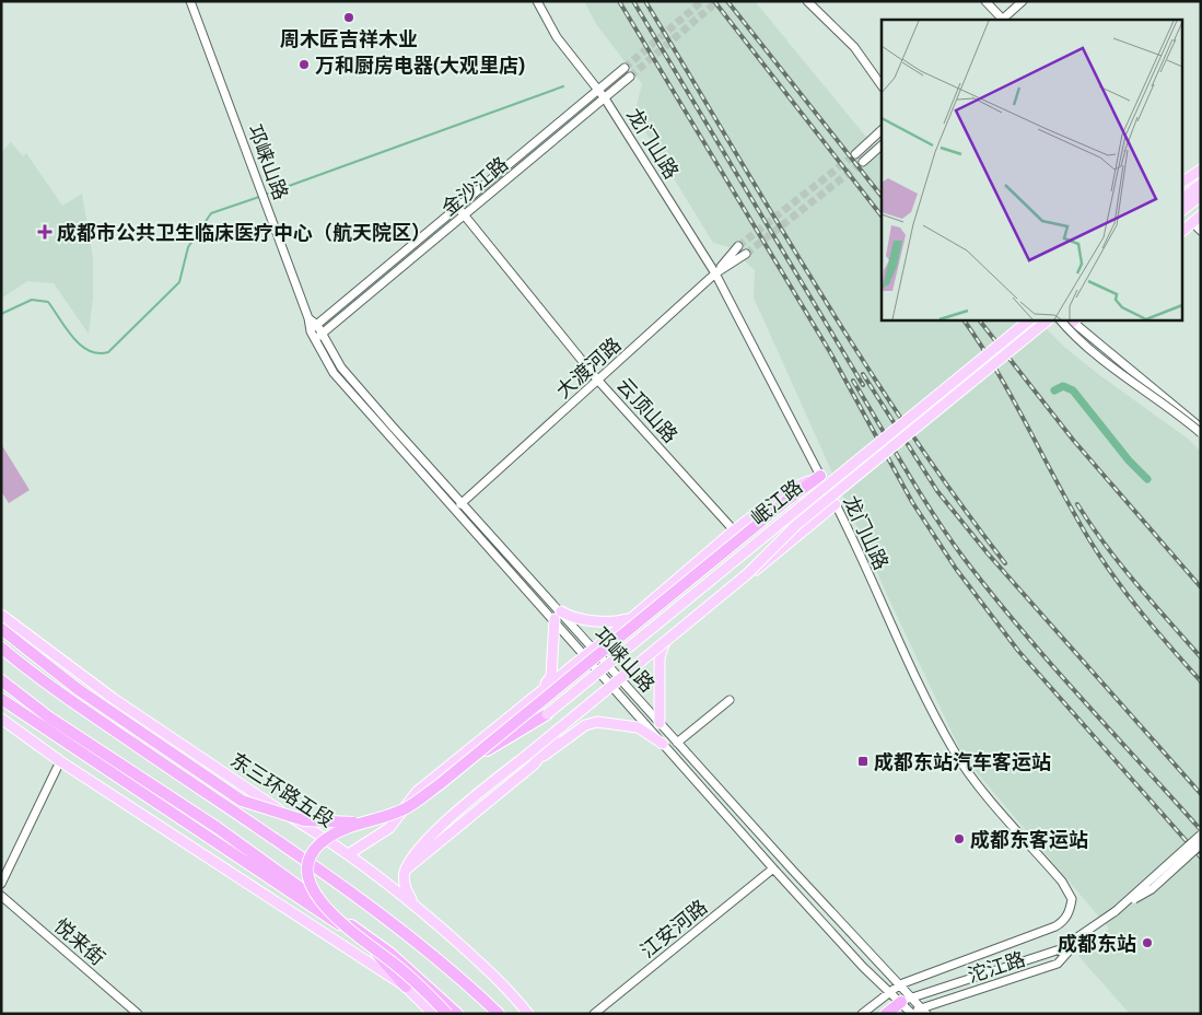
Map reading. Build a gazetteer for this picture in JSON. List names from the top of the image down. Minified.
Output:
{"streets":{"main road":["岷江路","东三环路五段"],"street":["龙门山路","邛崃山路","金沙江路","大渡河路","云顶山路","江安河路","悦来街","沱江路"]},"crossings":[["龙门山路","邛崃山路"],["龙门山路","金沙江路"],["龙门山路","大渡河路"],["邛崃山路","金沙江路"],["邛崃山路","大渡河路"],["邛崃山路","江安河路"],["邛崃山路","沱江路"],["金沙江路","云顶山路"],["大渡河路","云顶山路"]],"places":{"other":["周木匠吉祥木业","万和厨房电器(大观里店)","成都东客运站","成都东站"],"health":["成都市公共卫生临床医疗中心（航天院区）"],"transit":["成都东站汽车客运站"]}}
